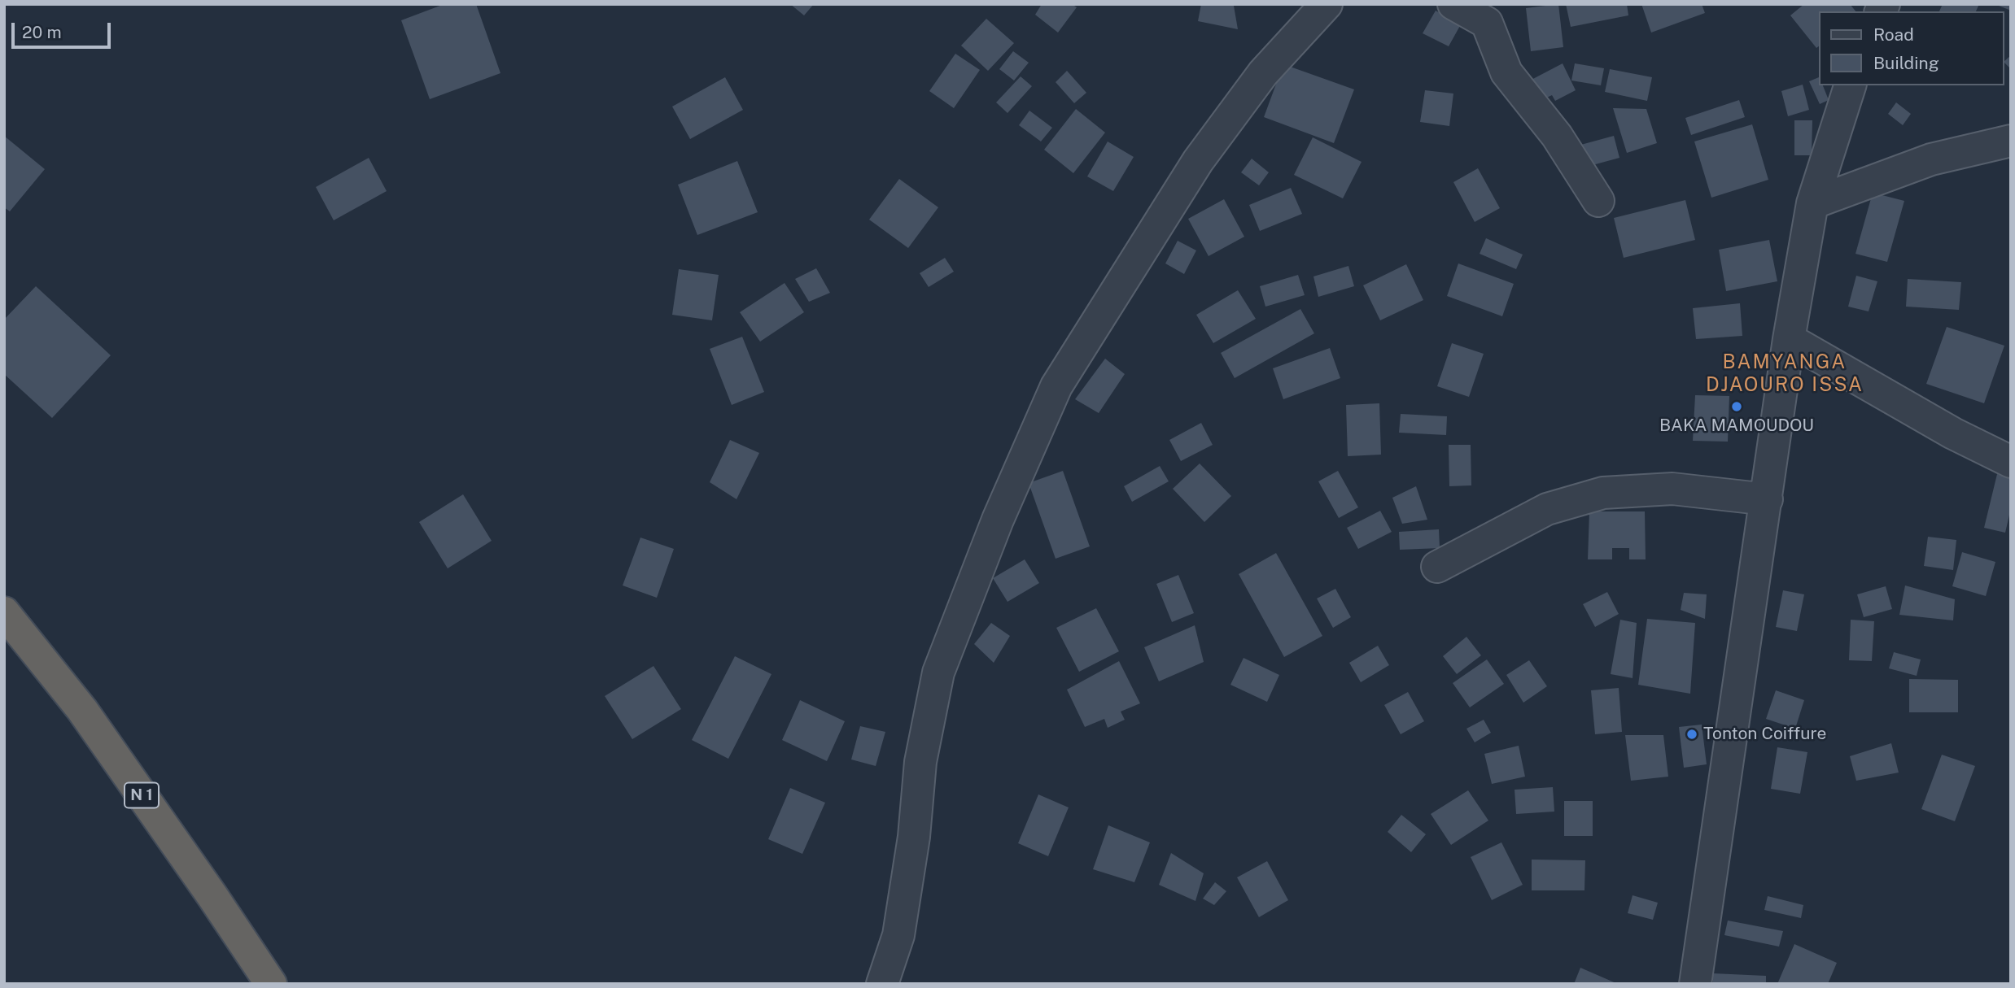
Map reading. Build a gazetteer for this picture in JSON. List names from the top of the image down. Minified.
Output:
{"streets":{"highway":["N 1"]},"districts":["BAMYANGA DJAOURO ISSA"],"places":["BAKA MAMOUDOU","Tonton Coiffure"],"legend":["Road","Building"],"scale_bar":"20 m"}
